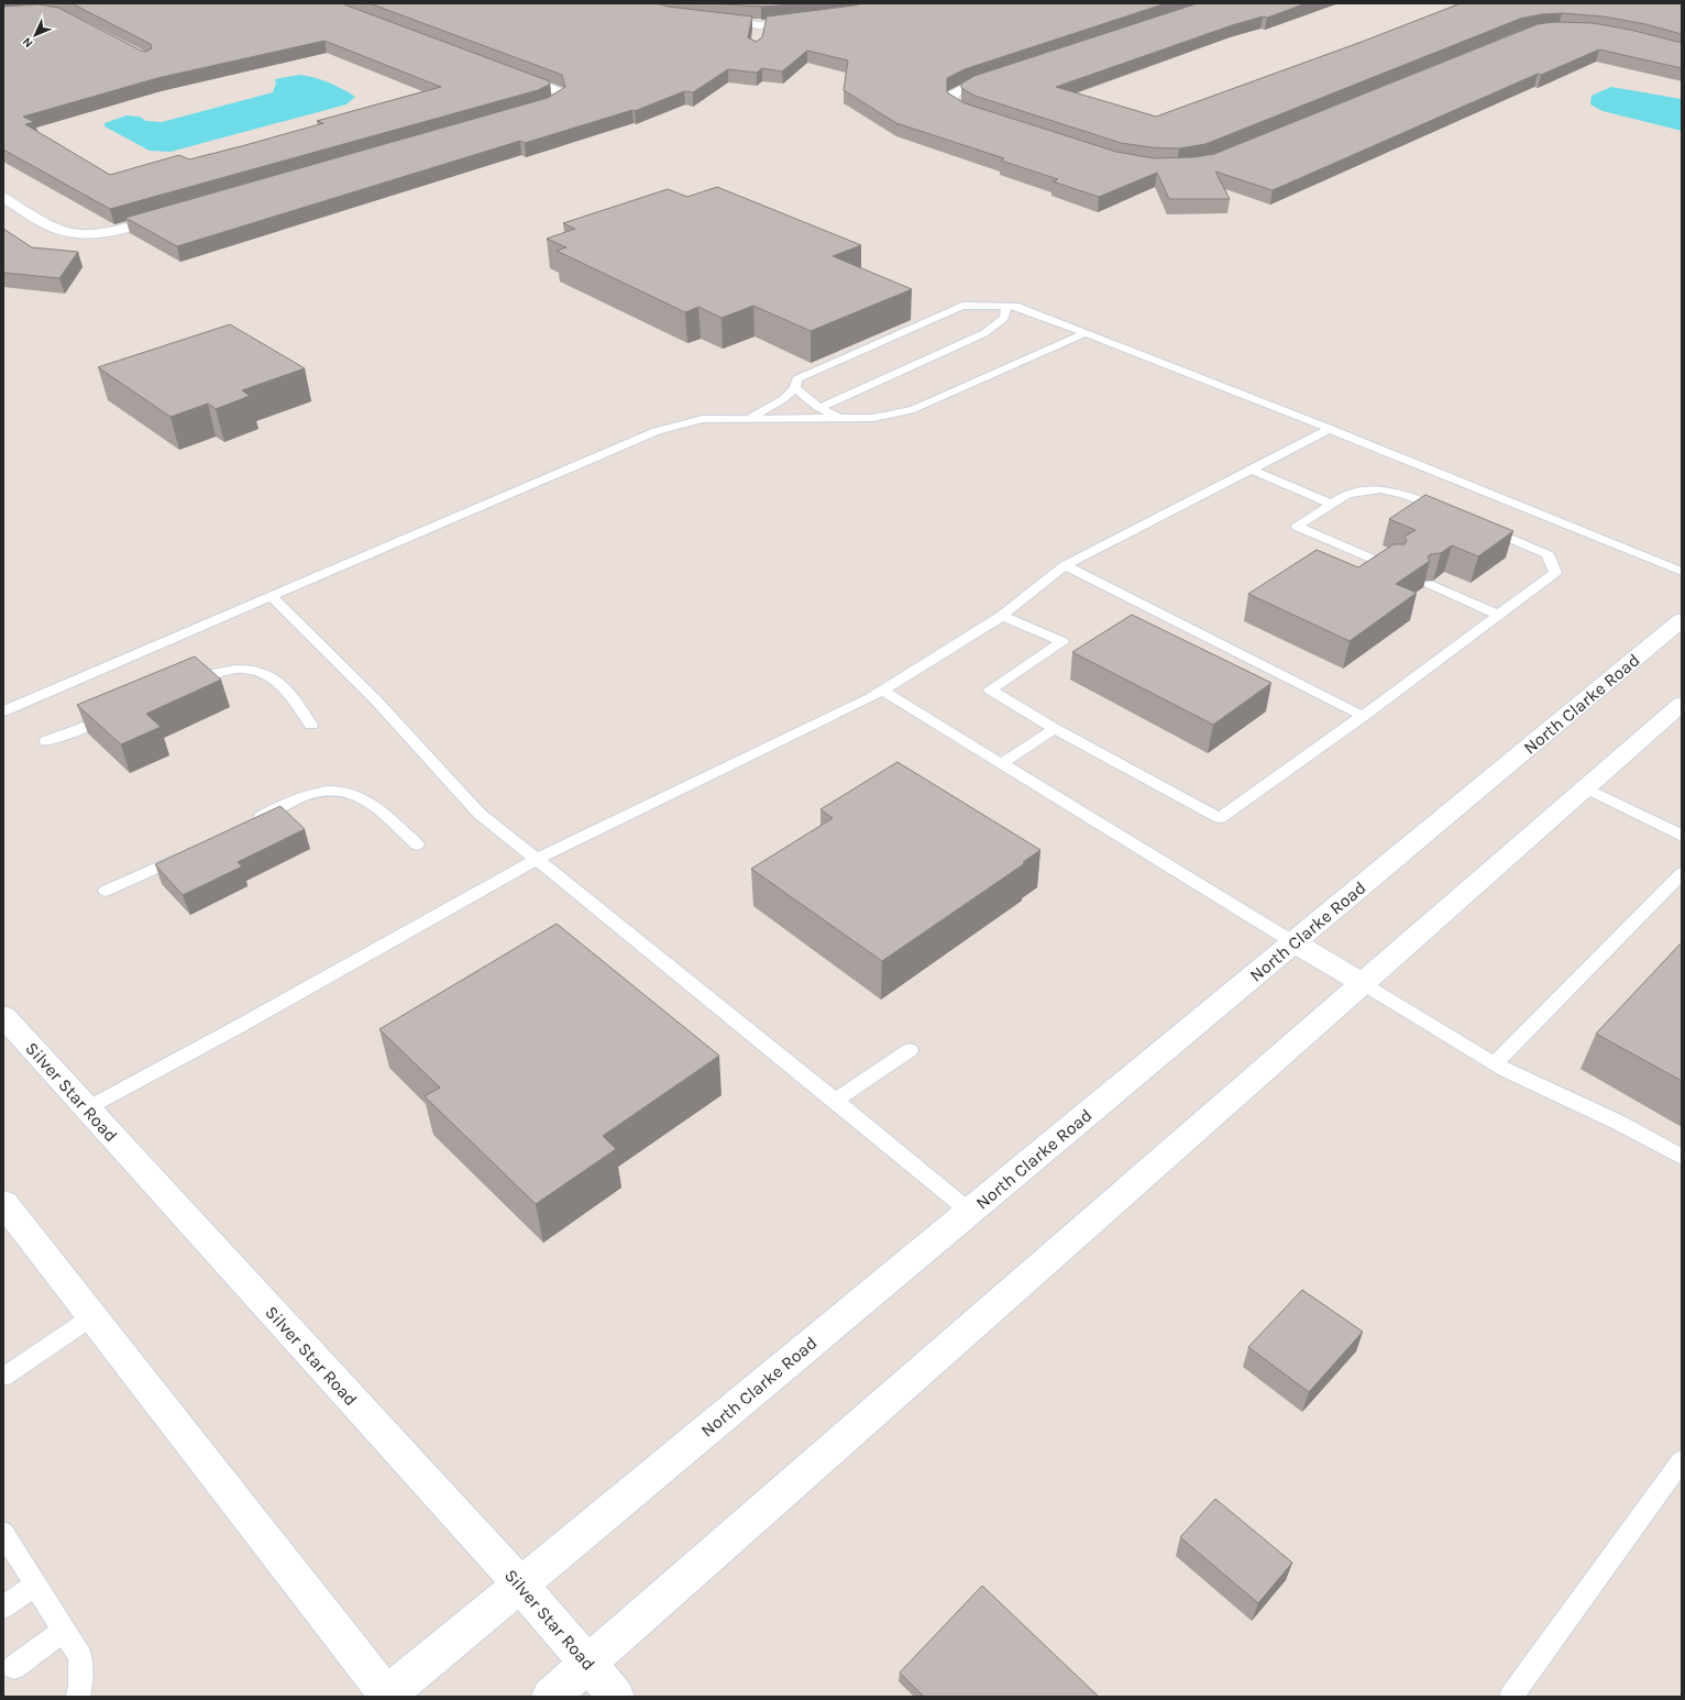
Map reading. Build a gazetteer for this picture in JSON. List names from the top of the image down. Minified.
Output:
{"streets":{"street":["North Clarke Road","Silver Star Road"]},"crossings":[["North Clarke Road","Silver Star Road"]],"north":"bottom left"}
